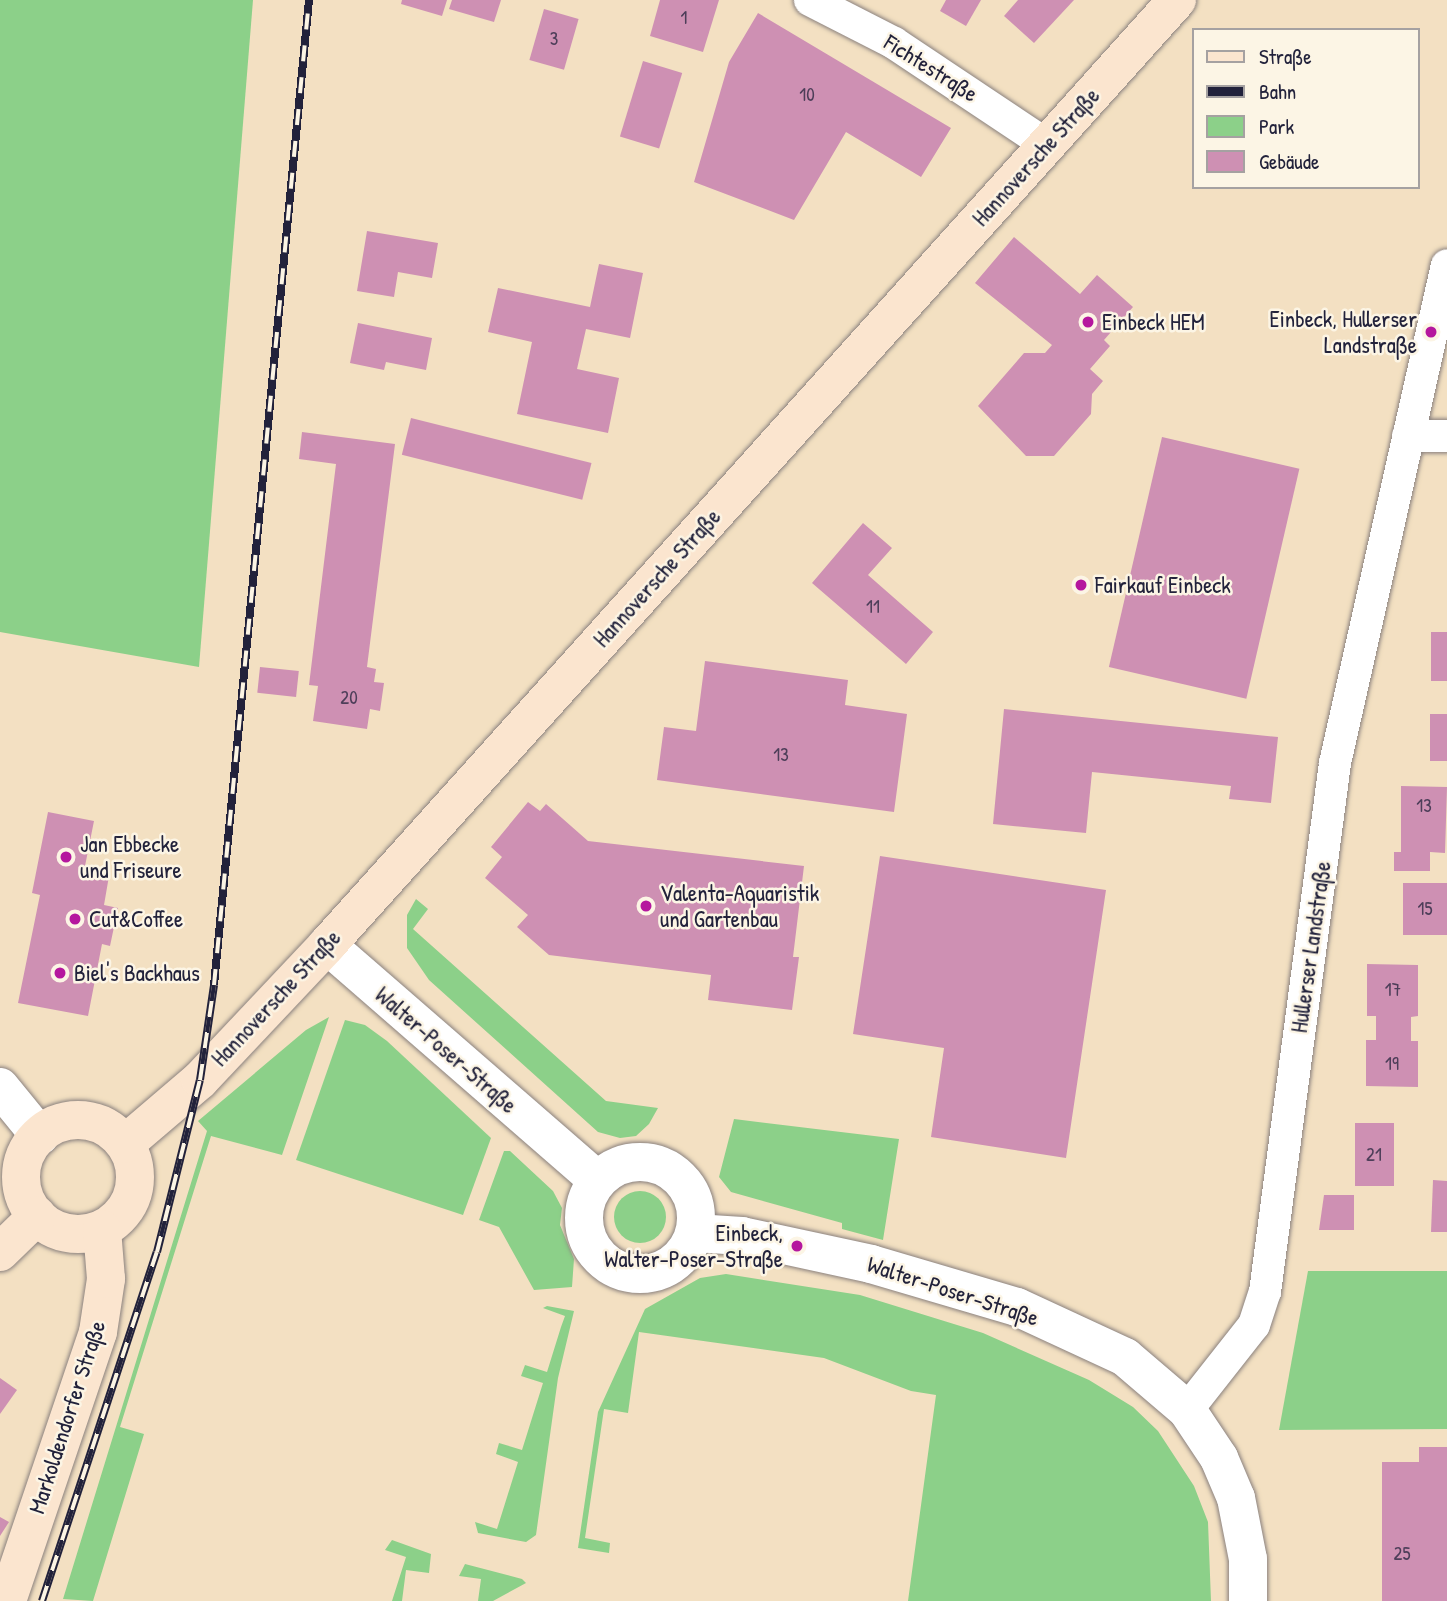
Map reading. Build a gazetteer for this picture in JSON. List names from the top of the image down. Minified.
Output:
{"streets":{"main road":["Hannoversche Straße","Markoldendorfer Straße"],"street":["Fichtestraße","Hullerser Landstraße","Walter-Poser-Straße"]},"crossings":[["Fichtestraße","Hannoversche Straße"],["Hannoversche Straße","Walter-Poser-Straße"],["Hannoversche Straße","Markoldendorfer Straße"],["Hullerser Landstraße","Walter-Poser-Straße"]],"places":["Einbeck HEM","Einbeck, Hullerser Landstraße","Fairkauf Einbeck","Jan Ebbecke und Friseure","Valenta-Aquaristik und Gartenbau","Cut&Coffee","Biel's Backhaus","Einbeck, Walter-Poser-Straße"],"house_numbers":["1","3","10","11","20","13","13","15","17","19","21","25"],"legend":["Straße","Bahn","Park","Gebäude"]}
